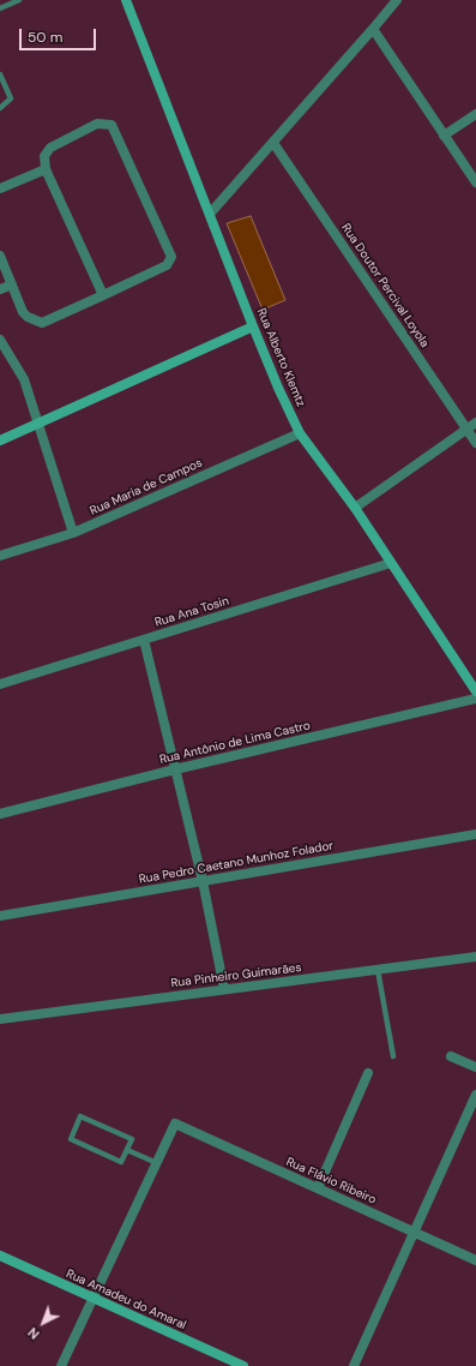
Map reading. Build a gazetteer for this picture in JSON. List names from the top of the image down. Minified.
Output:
{"streets":{"street":["Rua Doutor Percival Loyola","Rua Alberto Klemtz","Rua Maria de Campos","Rua Ana Tosin","Rua Antônio de Lima Castro","Rua Pedro Caetano Munhoz Folador","Rua Pinheiro Guimarães","Rua Flávio Ribeiro","Rua Amadeu do Amaral"]},"crossings":[["Rua Alberto Klemtz","Rua Maria de Campos"],["Rua Alberto Klemtz","Rua Ana Tosin"]],"scale_bar":"50 m","north":"bottom left"}
